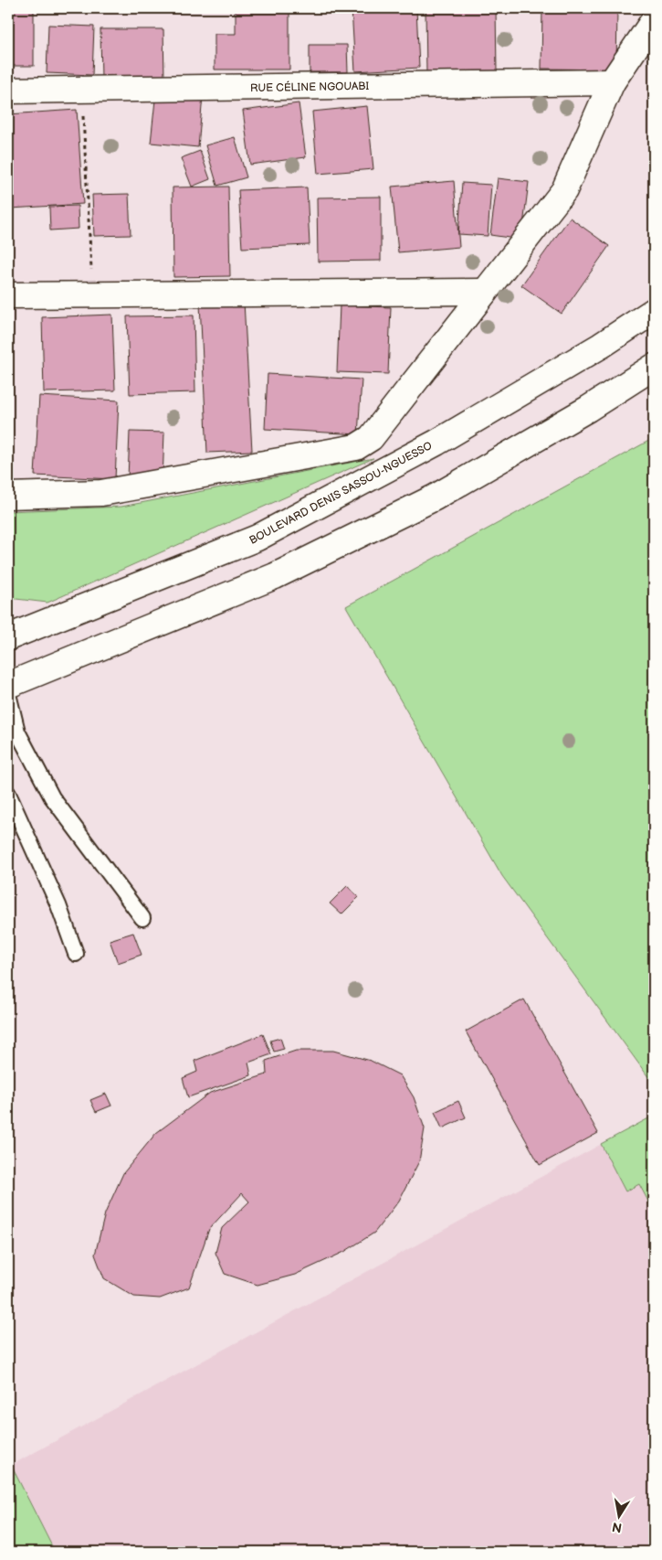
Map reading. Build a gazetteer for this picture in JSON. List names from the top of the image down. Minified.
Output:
{"streets":{"street":["RUE CÉLINE NGOUABI","BOULEVARD DENIS SASSOU-NGUESSO"]},"north":"bottom"}
